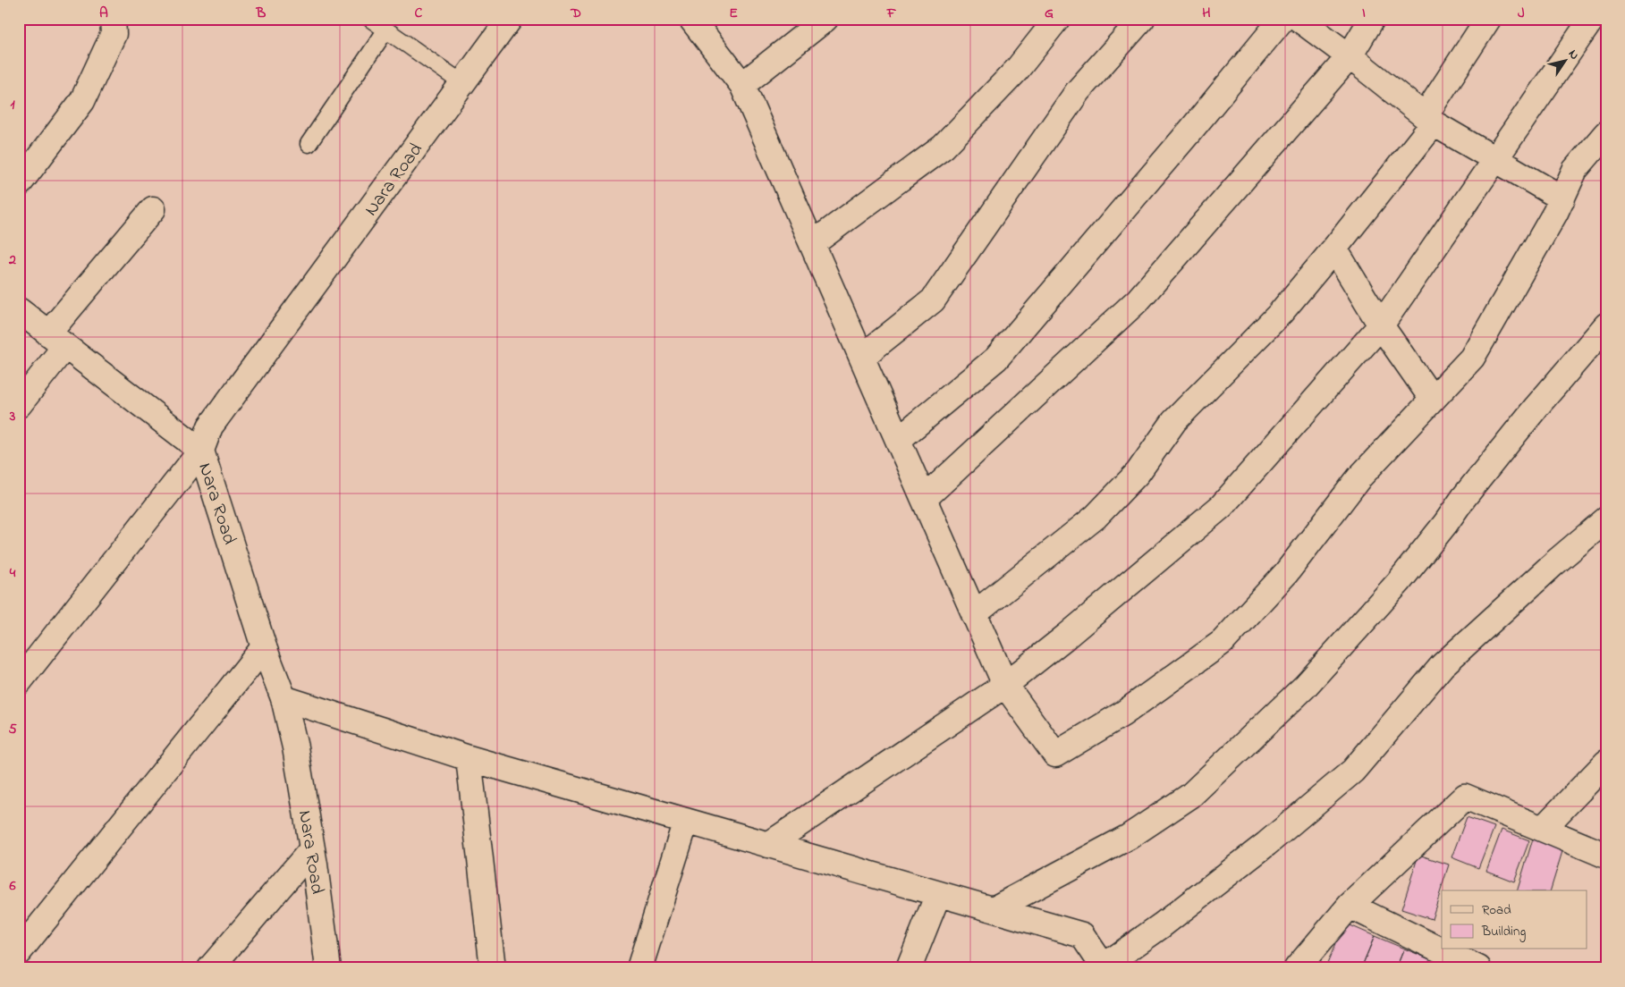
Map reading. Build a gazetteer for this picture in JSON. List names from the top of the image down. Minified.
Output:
{"streets":{"street":["Nara Road"]},"legend":["Road","Building"],"north":"top right","grid":{"columns":["A","B","C","D","E","F","G","H","I","J"],"rows":["1","2","3","4","5","6"]}}
